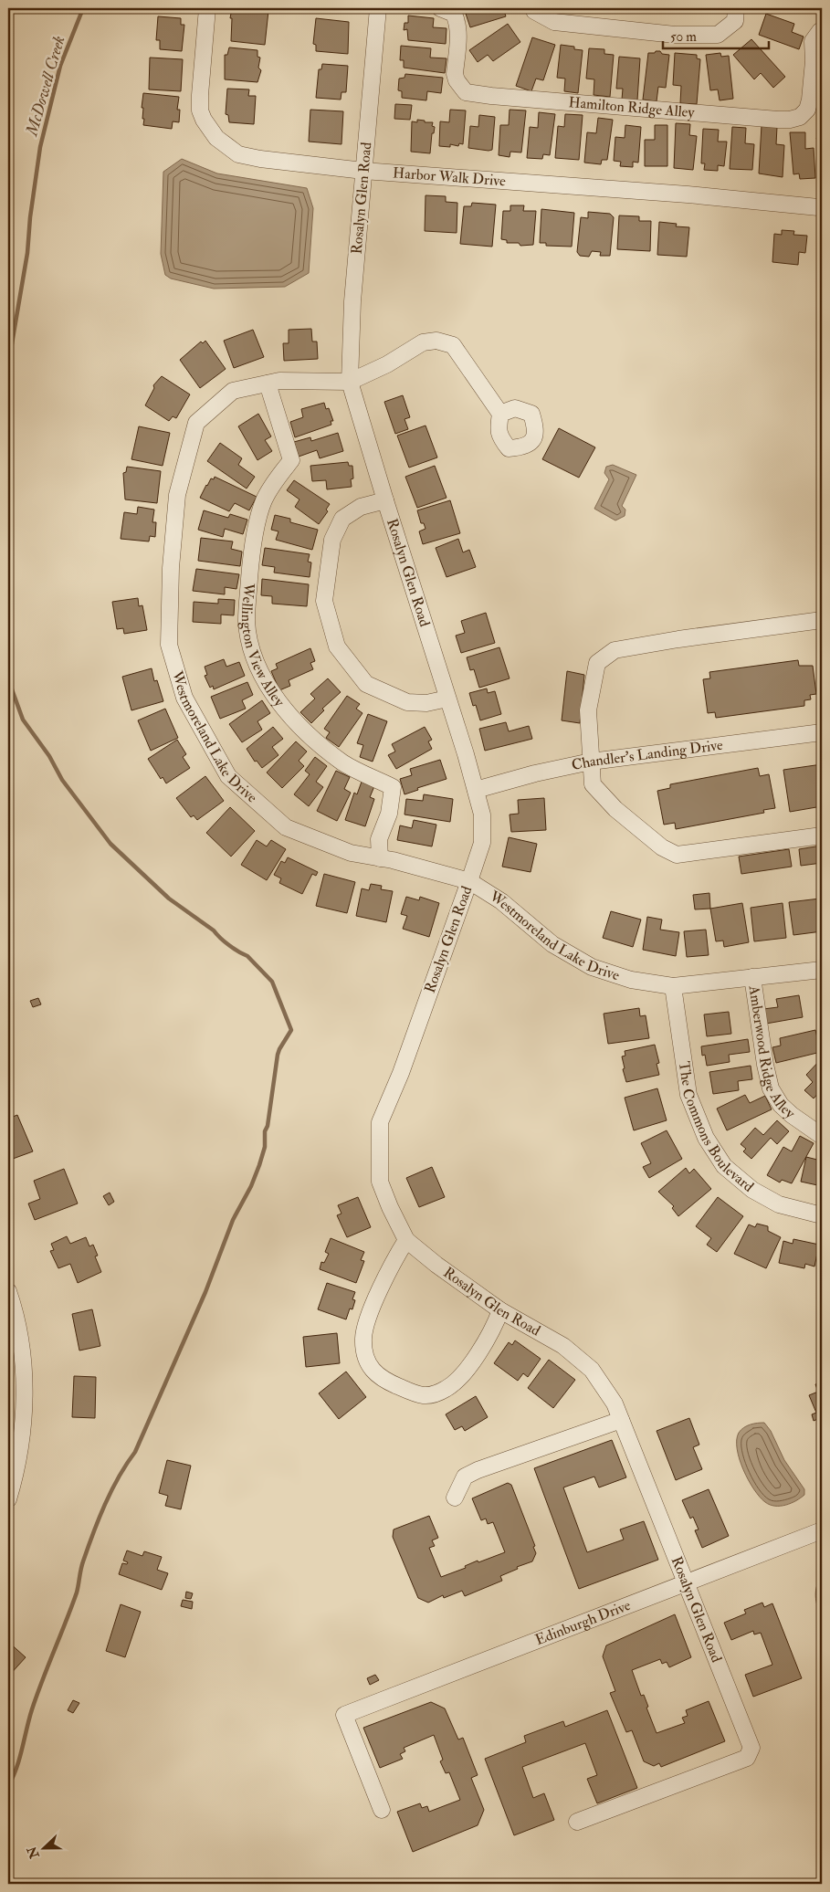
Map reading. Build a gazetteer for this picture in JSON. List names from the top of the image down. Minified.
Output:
{"streets":{"street":["Hamilton Ridge Alley","Harbor Walk Drive","Rosalyn Glen Road","Wellington View Alley","Westmoreland Lake Drive","Chandler's Landing Drive","Amberwood Ridge Alley","The Commons Boulevard","Edinburgh Drive"]},"crossings":[["Harbor Walk Drive","Rosalyn Glen Road"],["Rosalyn Glen Road","Westmoreland Lake Drive"],["Rosalyn Glen Road","Chandler's Landing Drive"],["Rosalyn Glen Road","Edinburgh Drive"],["Wellington View Alley","Westmoreland Lake Drive"],["Westmoreland Lake Drive","Amberwood Ridge Alley"],["Westmoreland Lake Drive","The Commons Boulevard"]],"water":["McDowell Creek"],"scale_bar":"50 m","north":"left"}
